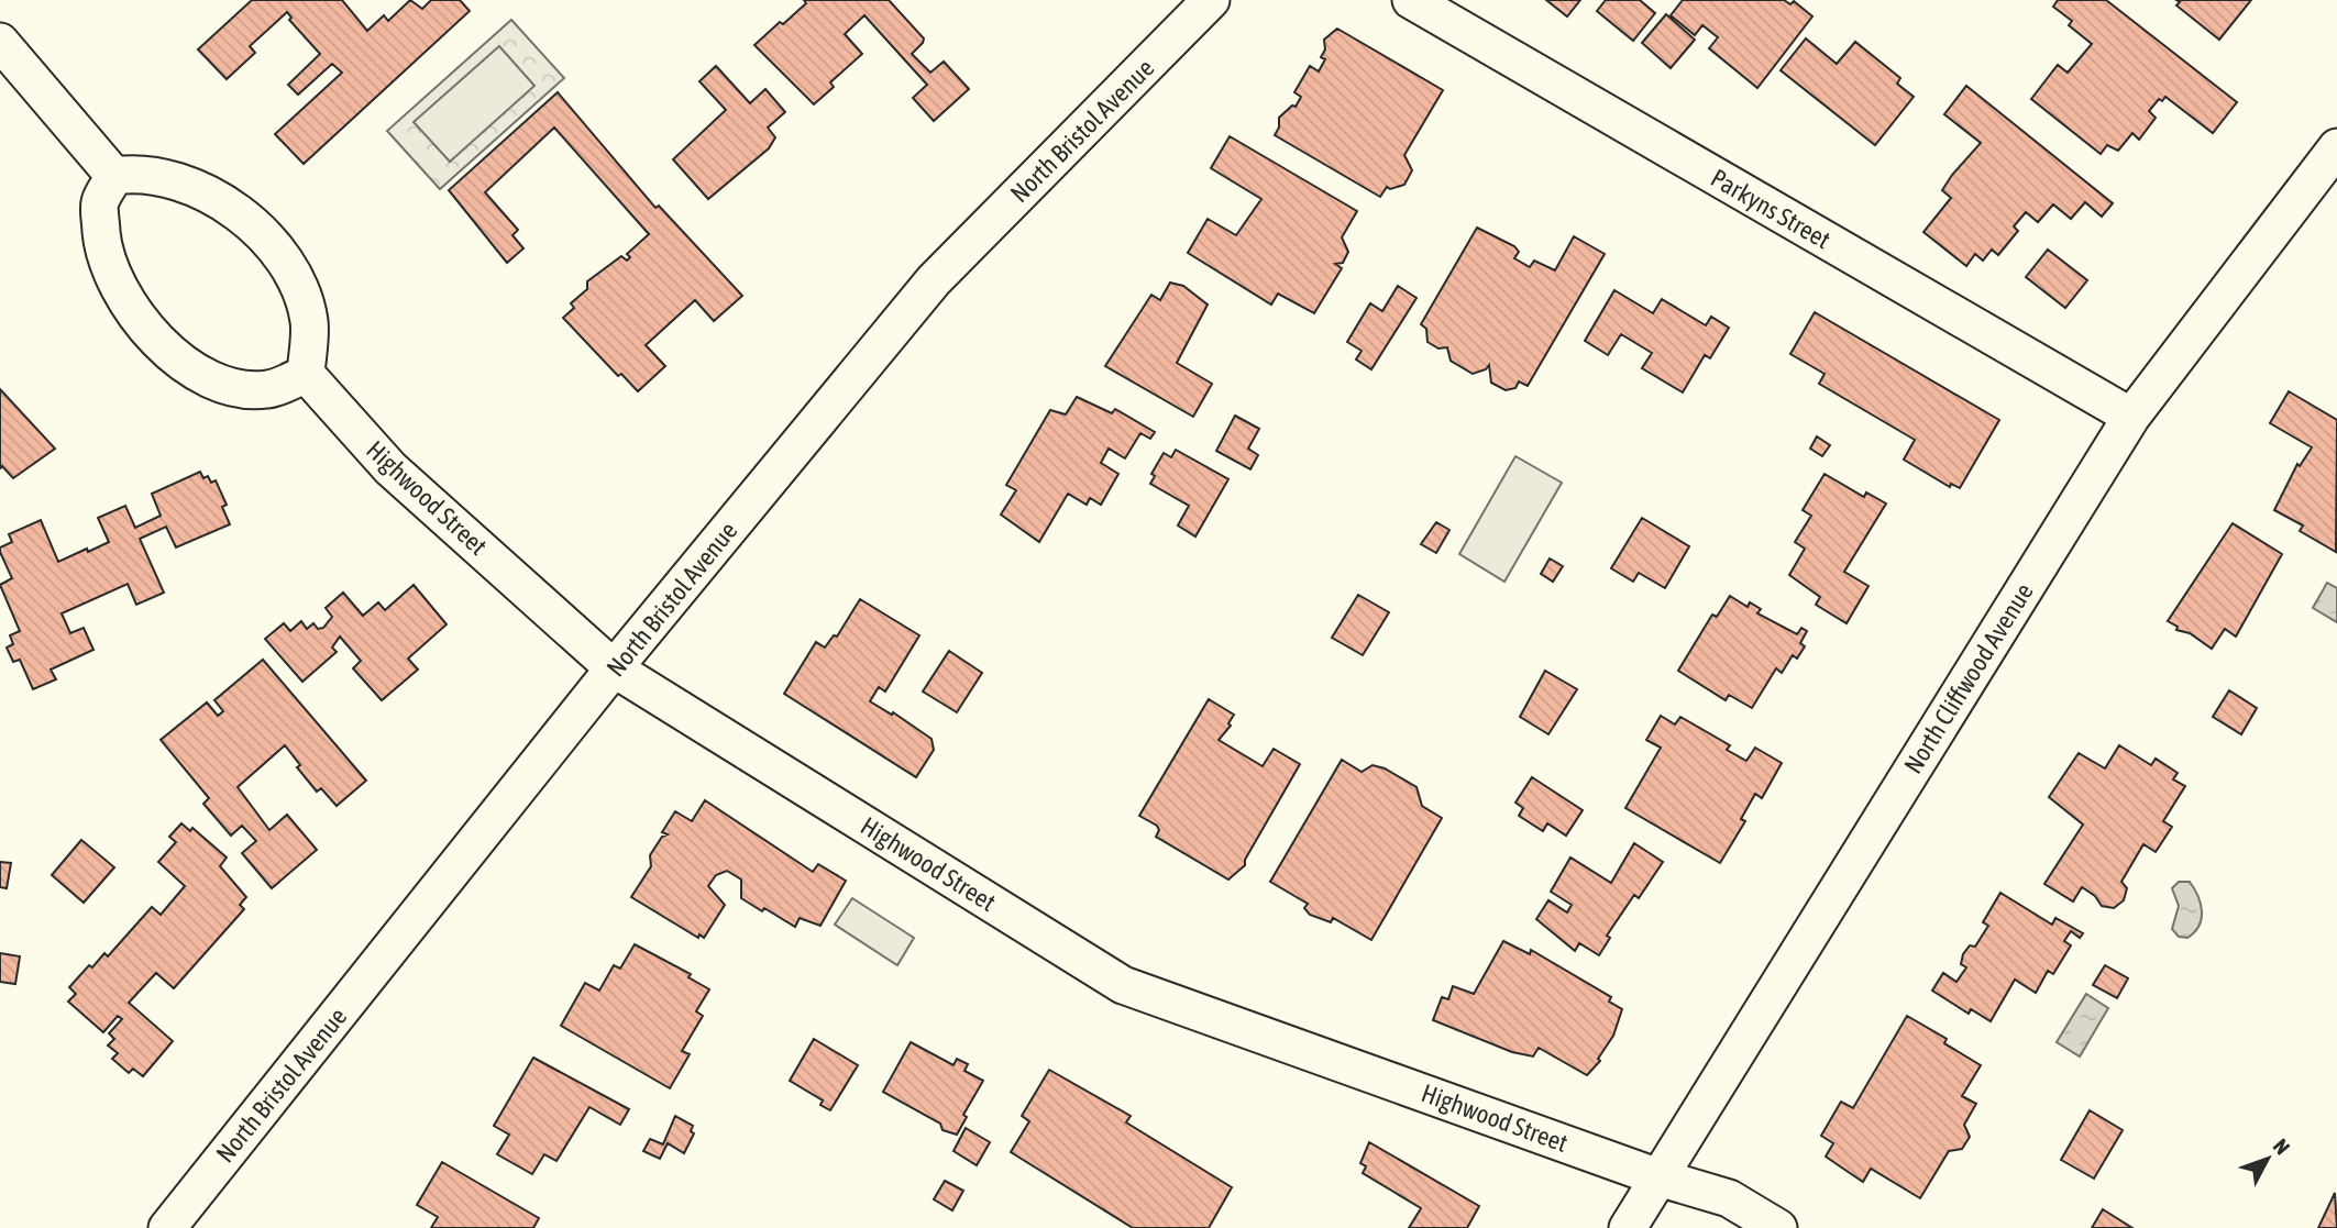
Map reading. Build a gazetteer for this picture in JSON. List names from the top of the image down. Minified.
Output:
{"streets":{"street":["North Bristol Avenue","Parkyns Street","Highwood Street","North Cliffwood Avenue"]},"crossings":[["North Bristol Avenue","Highwood Street"],["Parkyns Street","North Cliffwood Avenue"],["Highwood Street","North Cliffwood Avenue"]],"north":"top right"}
